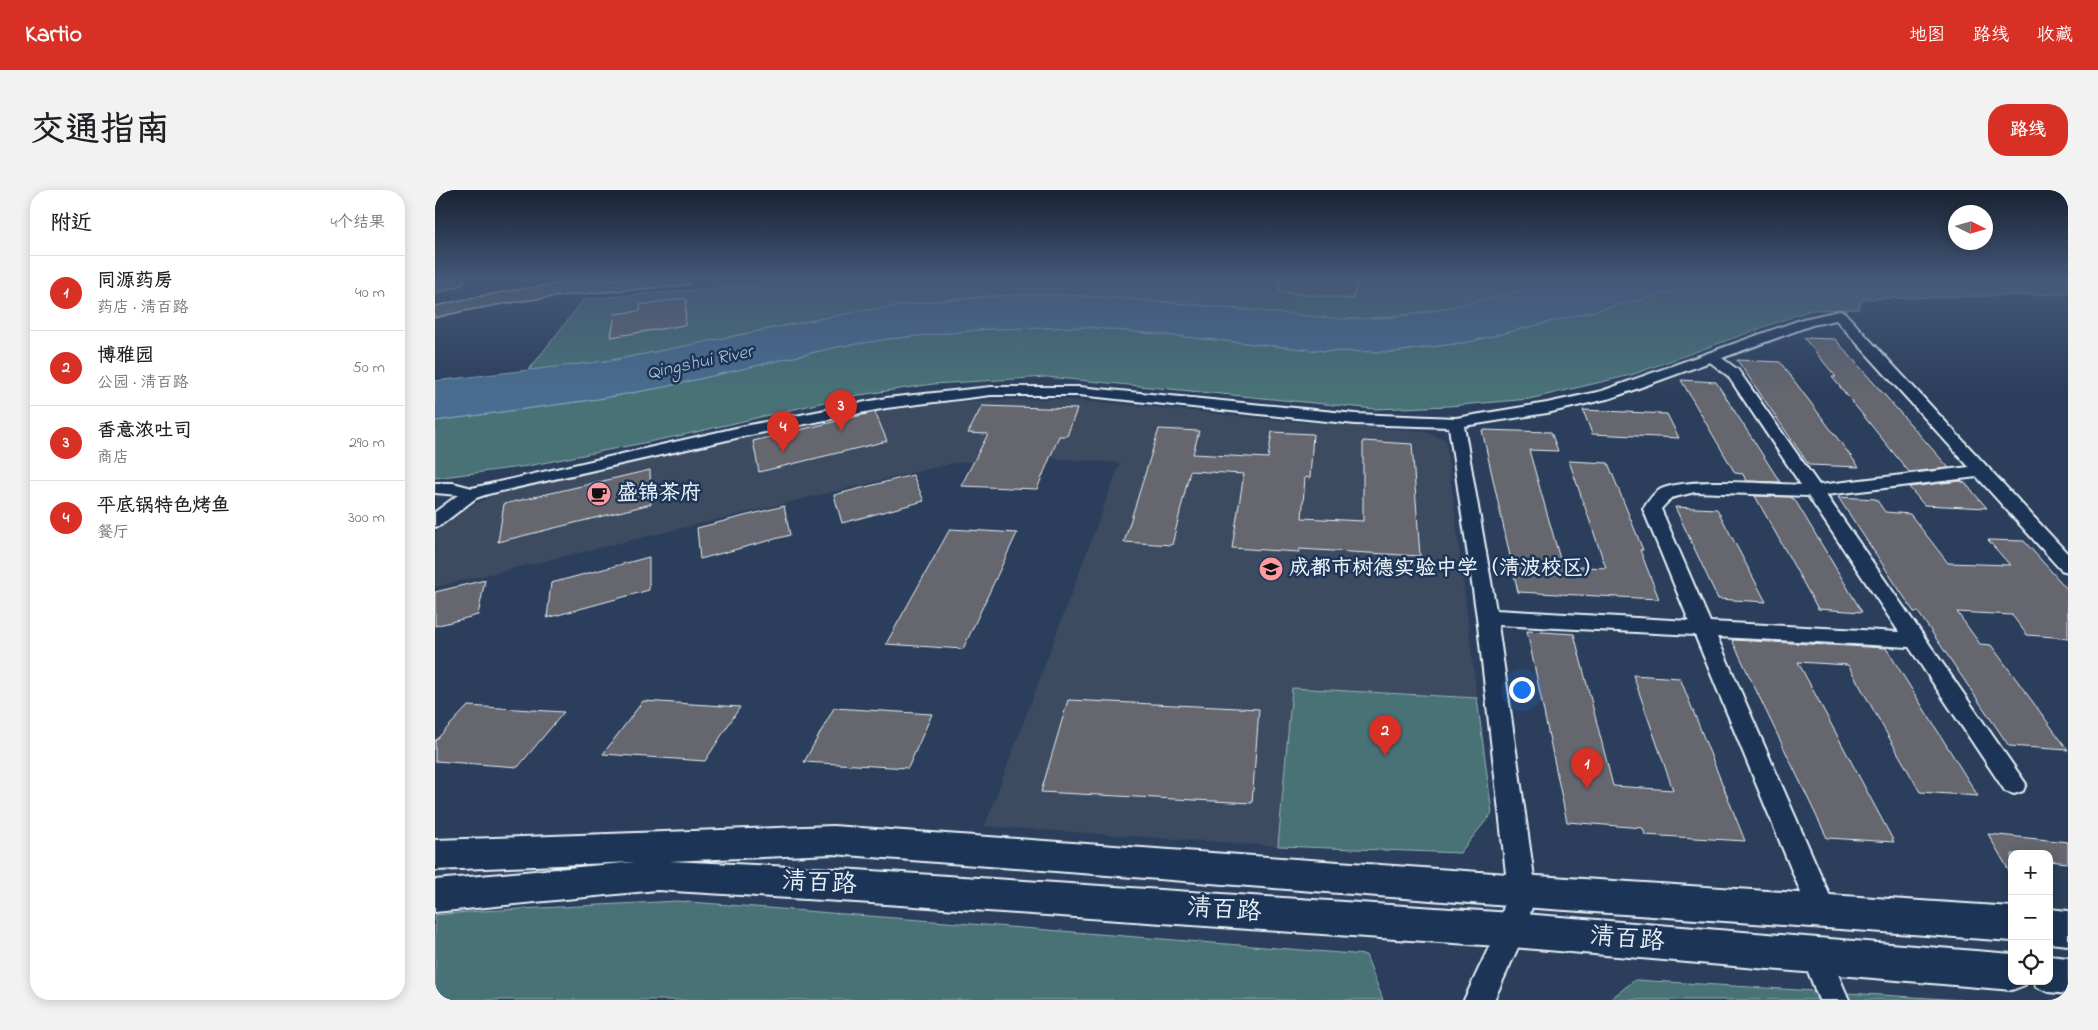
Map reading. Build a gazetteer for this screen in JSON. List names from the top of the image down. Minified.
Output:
{"streets":{"street":["清百路"]},"water":["Qingshui River"],"places":{"cafe":["盛锦茶府"],"school or university":["成都市树德实验中学（清波校区）"]},"north":"right","page":{"header":"Kartio","nav":["地图","路线","收藏"],"title":"交通指南","buttons":"路线","heading":["附近","4个结果"],"list":[{"mark":"1","name":"同源药房","note":"药店 · 清百路","value":"40 m"},{"mark":"2","name":"博雅园","note":"公园 · 清百路","value":"50 m"},{"mark":"3","name":"香意浓吐司","note":"商店","value":"290 m"},{"mark":"4","name":"平底锅特色烤鱼","note":"餐厅","value":"300 m"}],"pins":["3","4","2","1"],"map_buttons":["+","−"]}}
